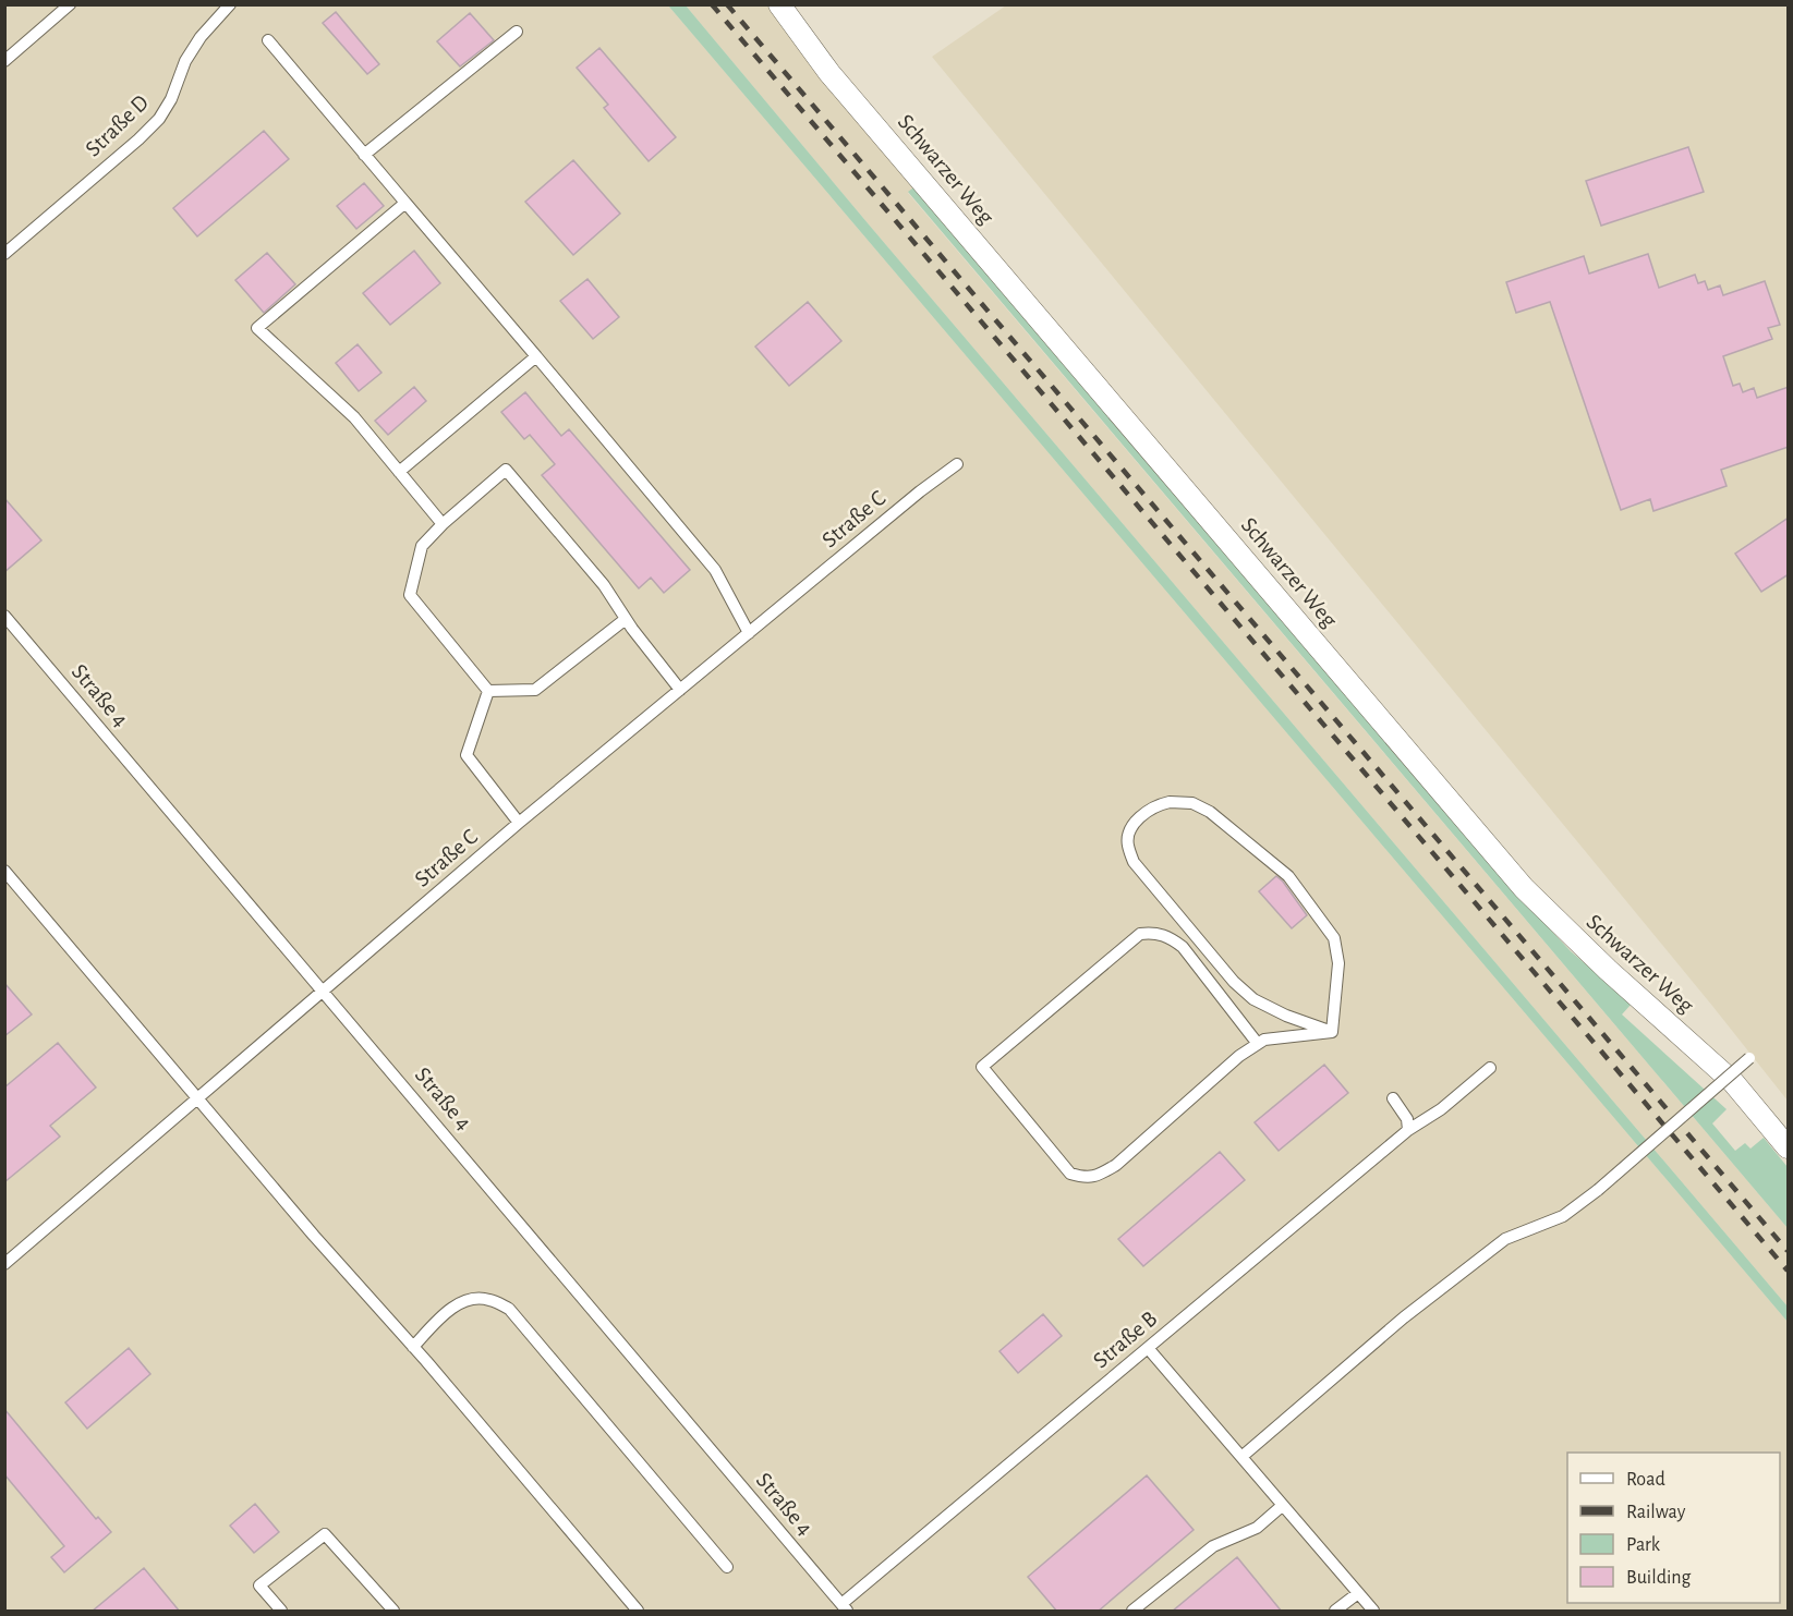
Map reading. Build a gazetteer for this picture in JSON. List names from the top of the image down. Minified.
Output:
{"streets":{"street":["Schwarzer Weg"],"lane":["Straße D","Straße C","Straße 4","Straße B"]},"crossings":[["Straße C","Straße 4"],["Straße 4","Straße B"]],"legend":["Road","Railway","Park","Building"]}
